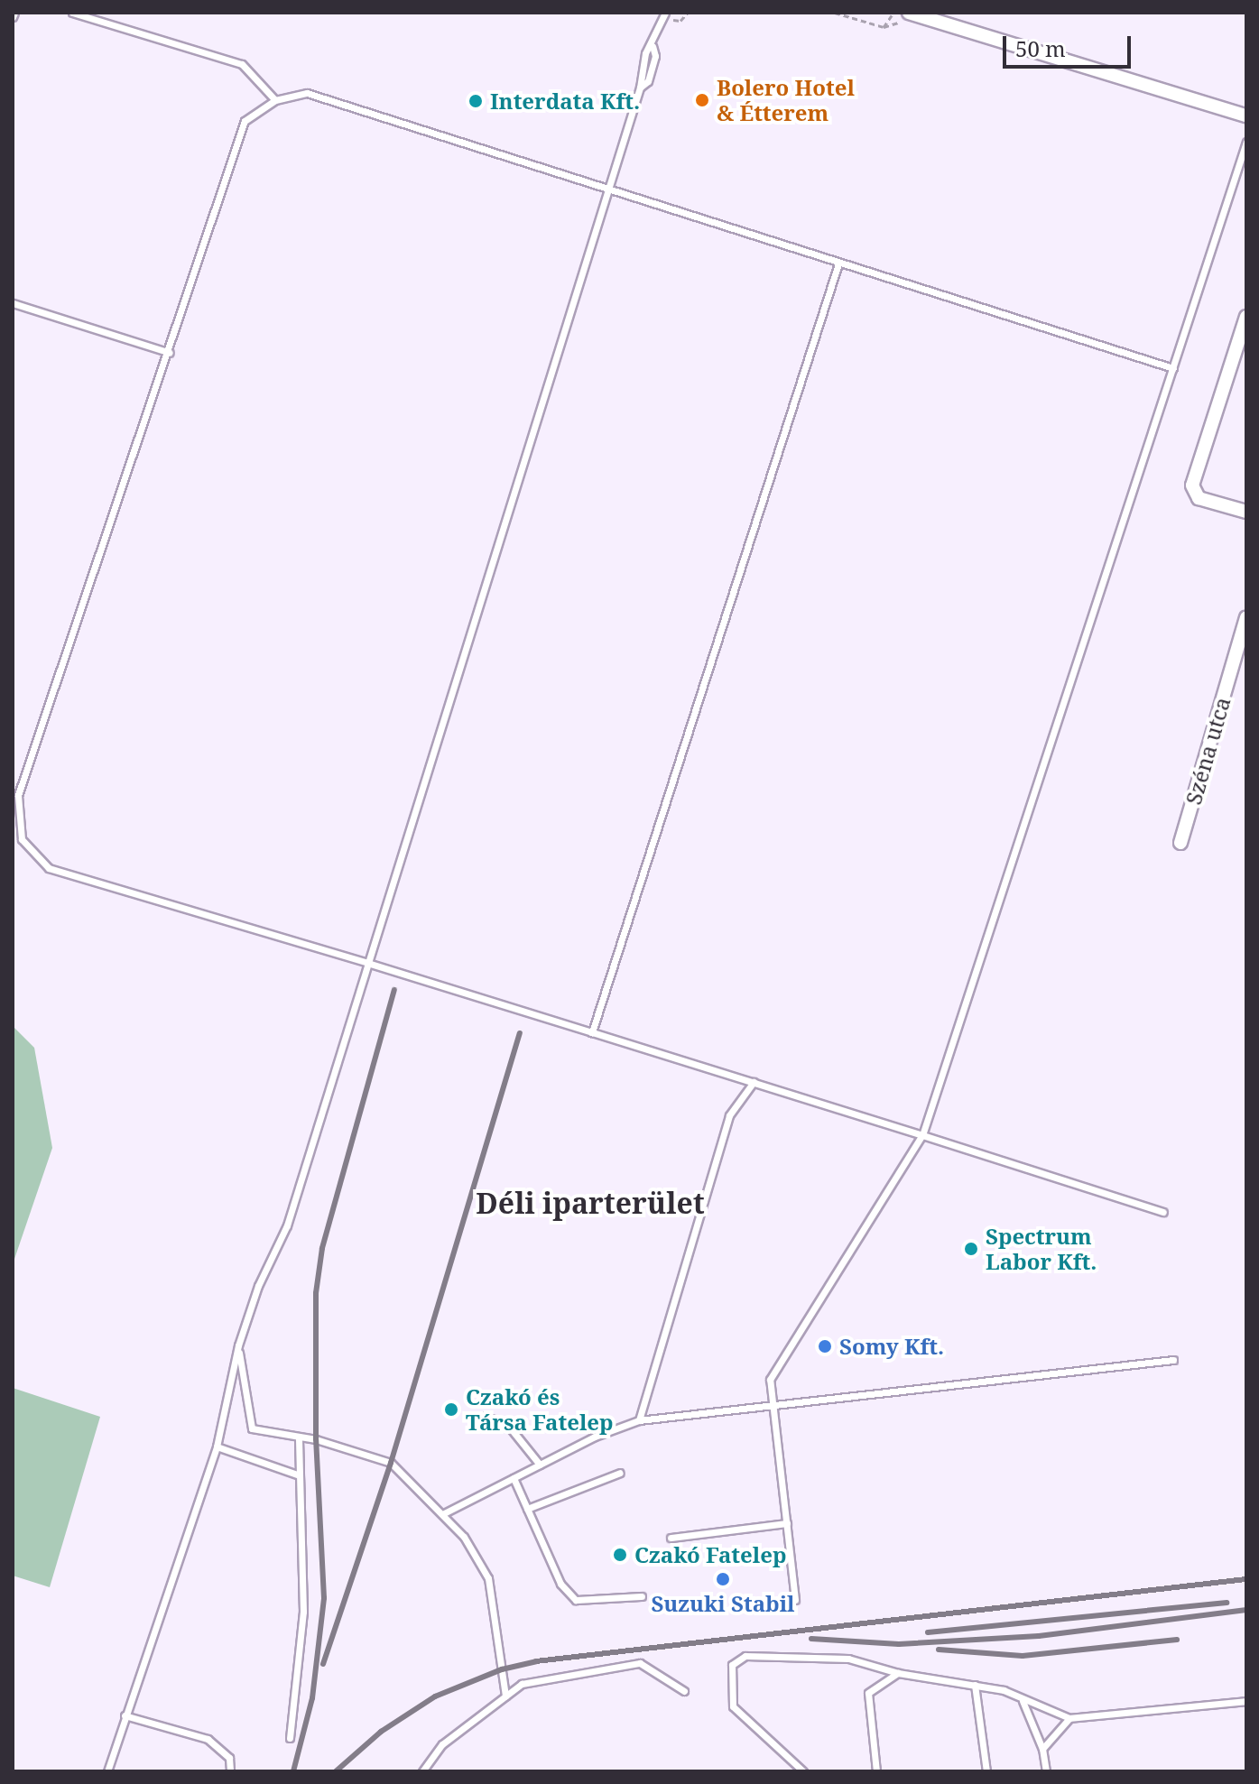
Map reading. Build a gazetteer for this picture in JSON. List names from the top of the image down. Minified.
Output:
{"streets":{"street":["Széna utca"]},"districts":["Déli iparterület"],"places":["Bolero Hotel & Étterem","Interdata Kft.","Spectrum Labor Kft.","Somy Kft.","Czakó és Társa Fatelep","Czakó Fatelep","Suzuki Stabil"],"scale_bar":"50 m"}
